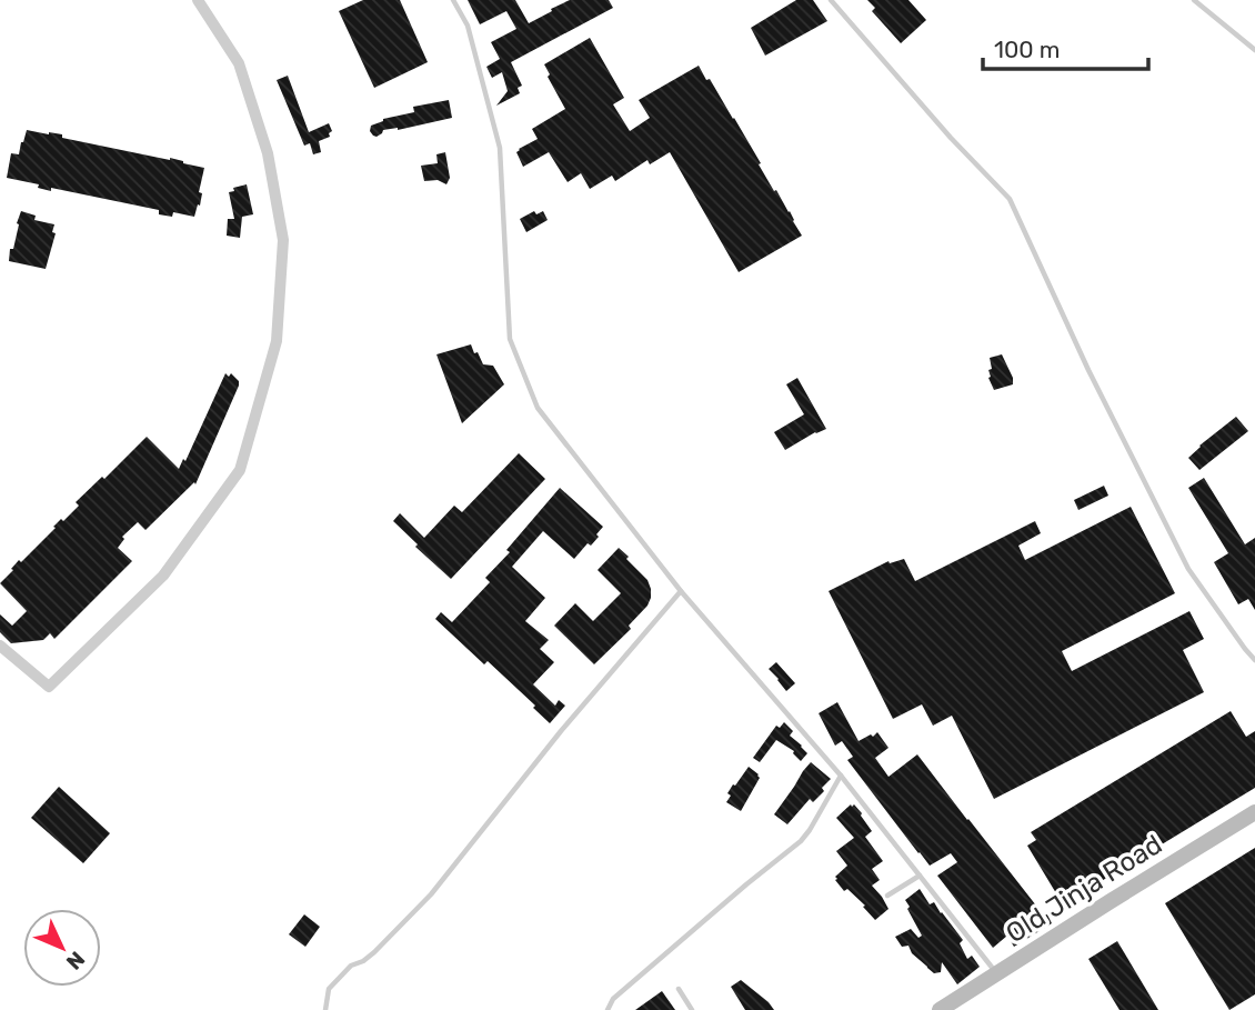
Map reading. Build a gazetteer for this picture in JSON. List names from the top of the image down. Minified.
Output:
{"streets":{"main road":["Old Jinja Road"]},"scale_bar":"100 m","north":"bottom right"}
